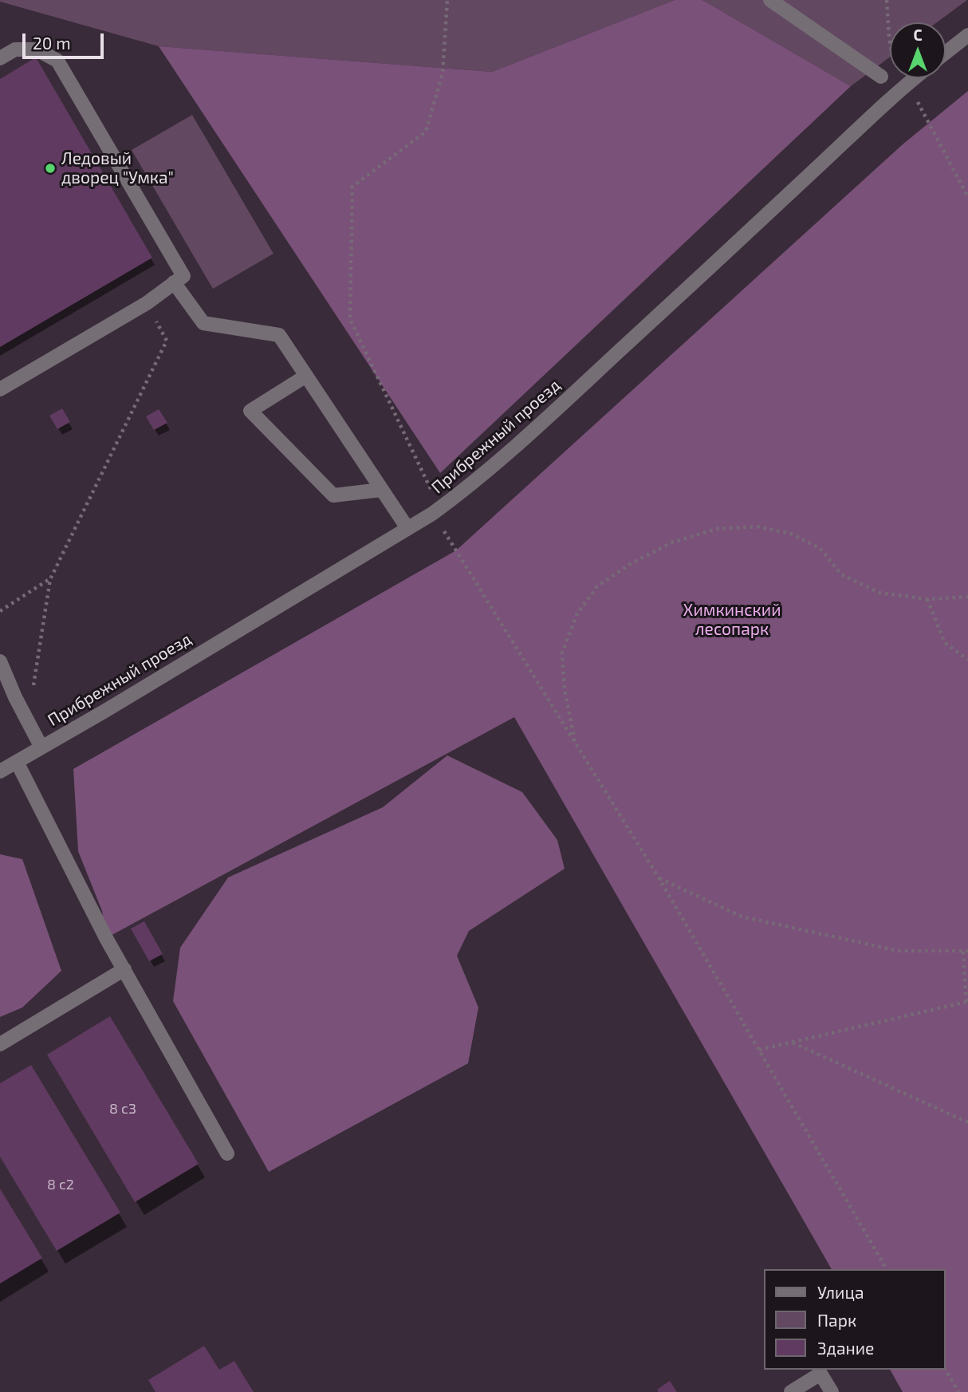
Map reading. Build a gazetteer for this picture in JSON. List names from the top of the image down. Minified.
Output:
{"streets":{"street":["Прибрежный проезд"]},"parks":["Химкинский лесопарк"],"places":["Ледовый дворец \"Умка\""],"house_numbers":["8 с3","8 с2"],"legend":["Улица","Парк","Здание"],"scale_bar":"20 m","north":"top"}
